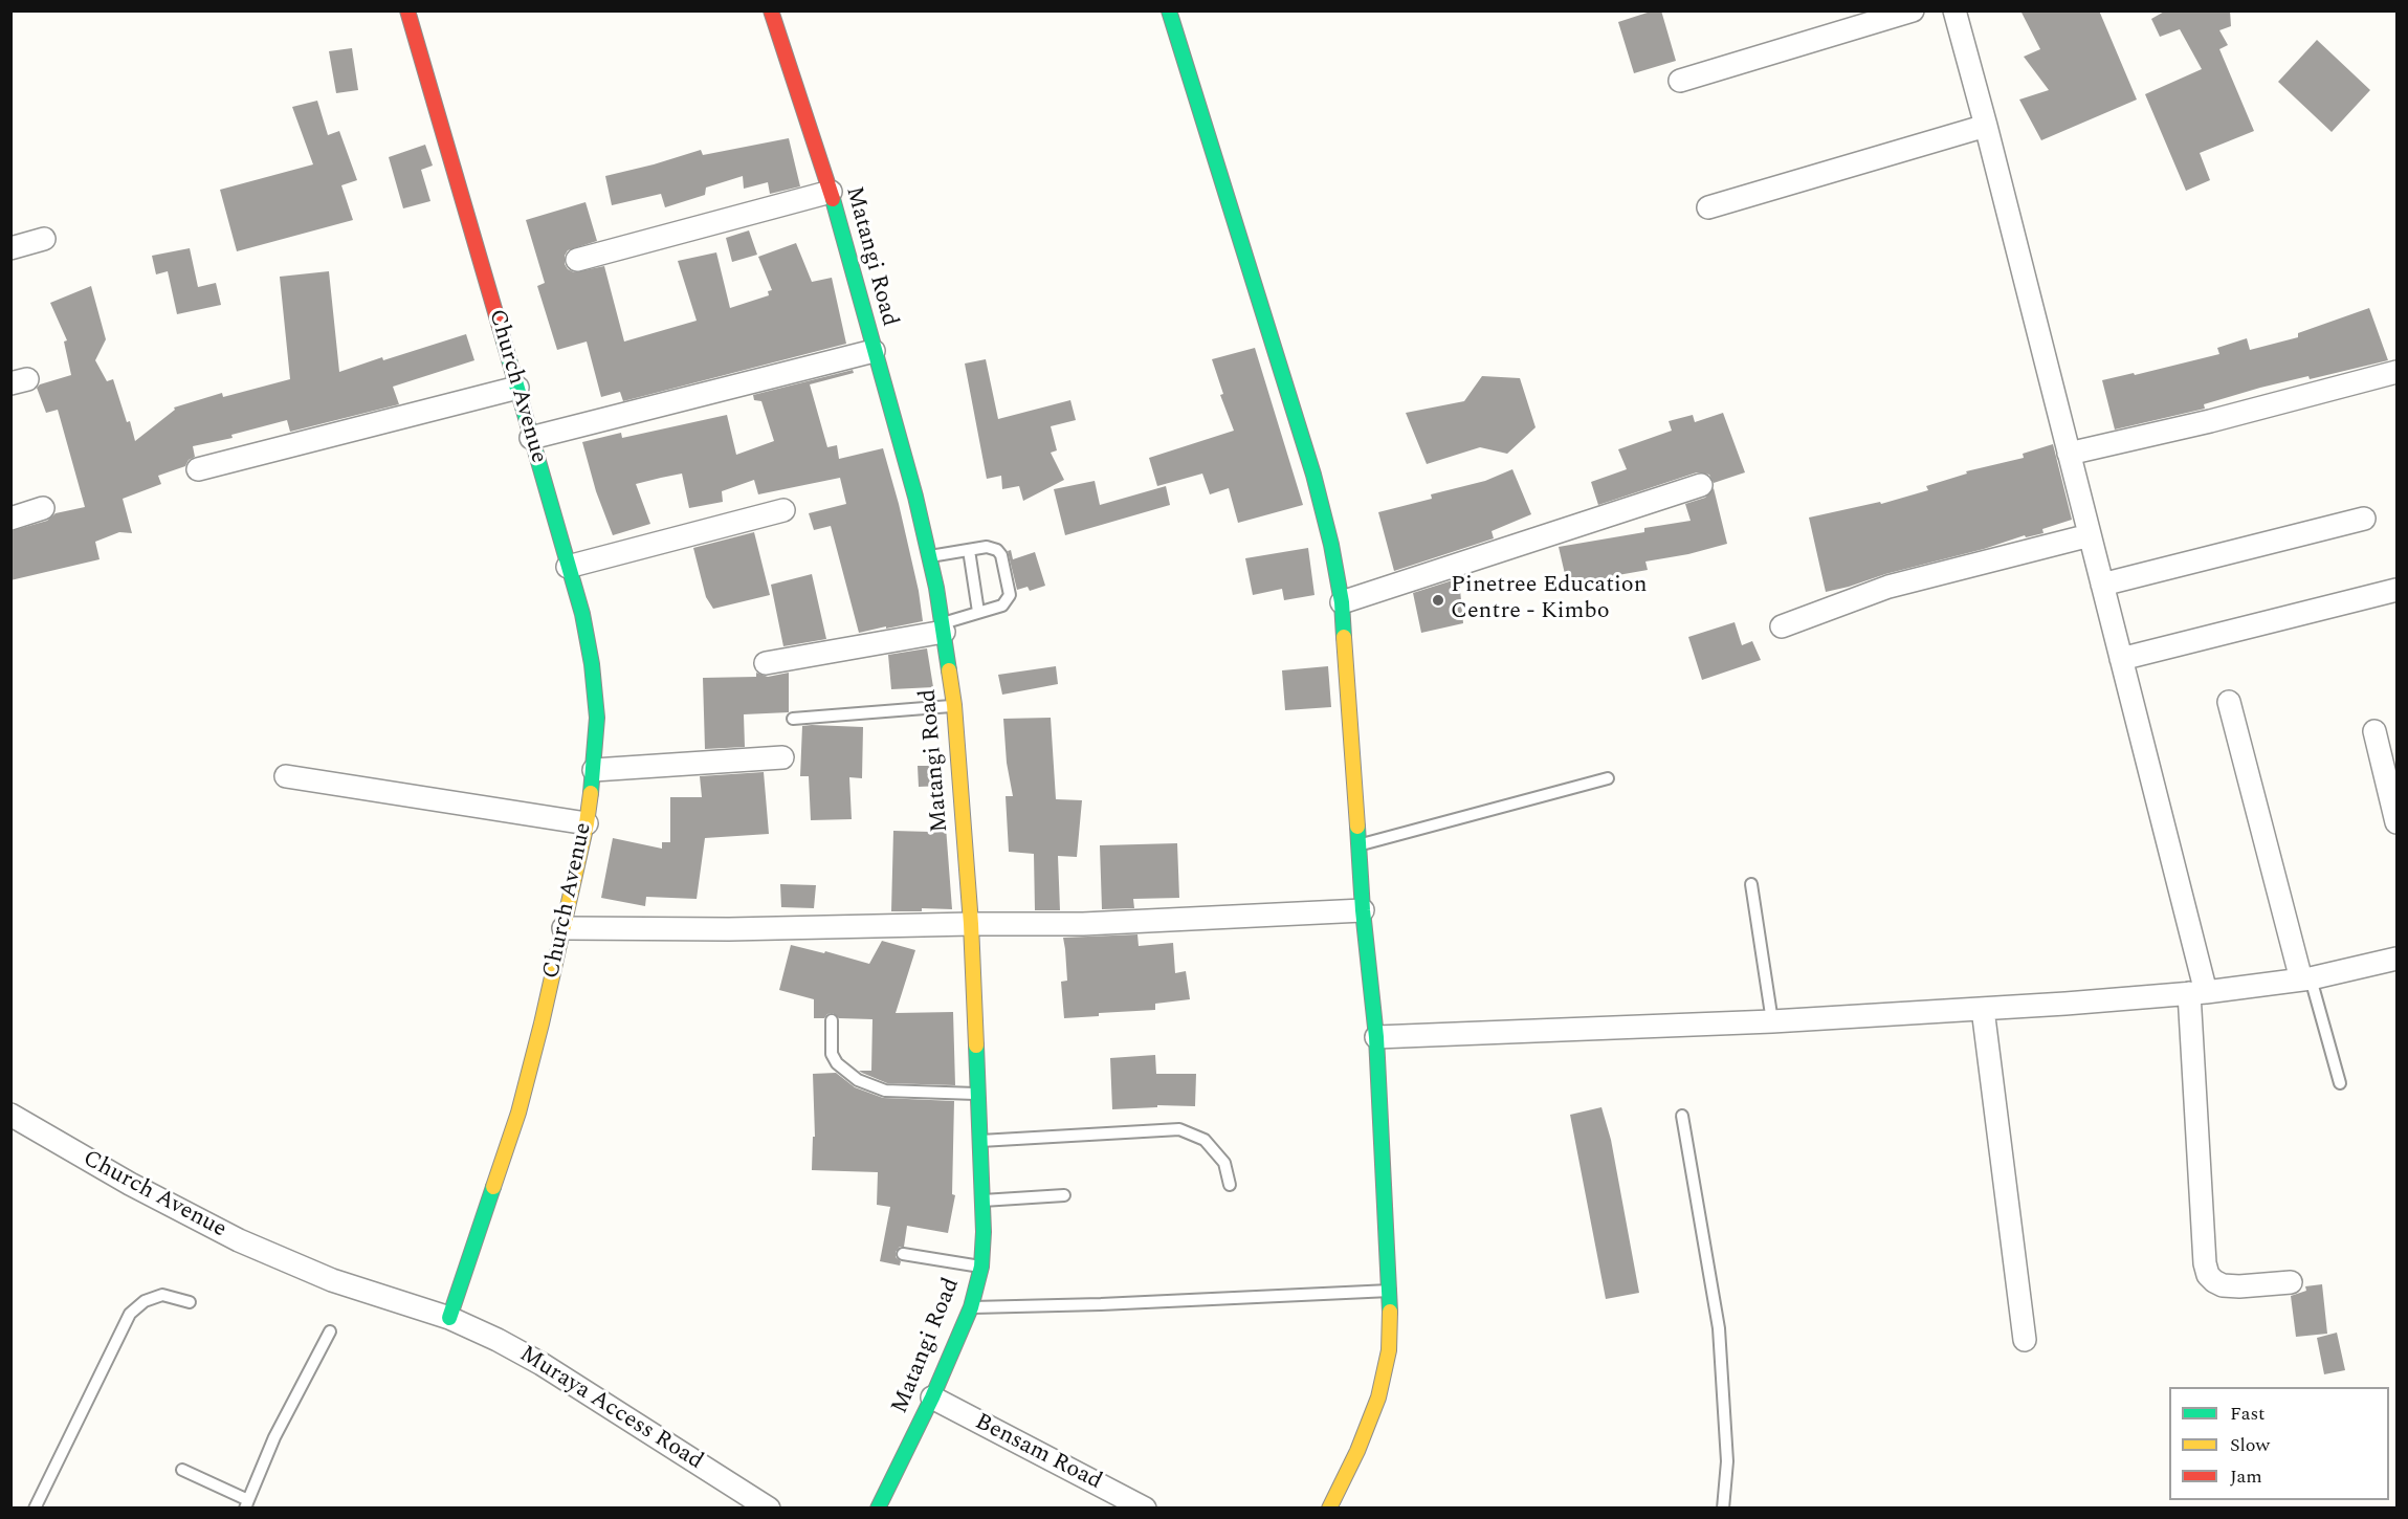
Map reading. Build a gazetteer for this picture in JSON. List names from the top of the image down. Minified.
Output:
{"streets":{"street":["Matangi Road","Church Avenue","Muraya Access Road","Bensam Road"]},"crossings":[["Matangi Road","Bensam Road"],["Church Avenue","Muraya Access Road"]],"places":["Pinetree Education Centre - Kimbo"],"legend":["Fast","Slow","Jam"]}
